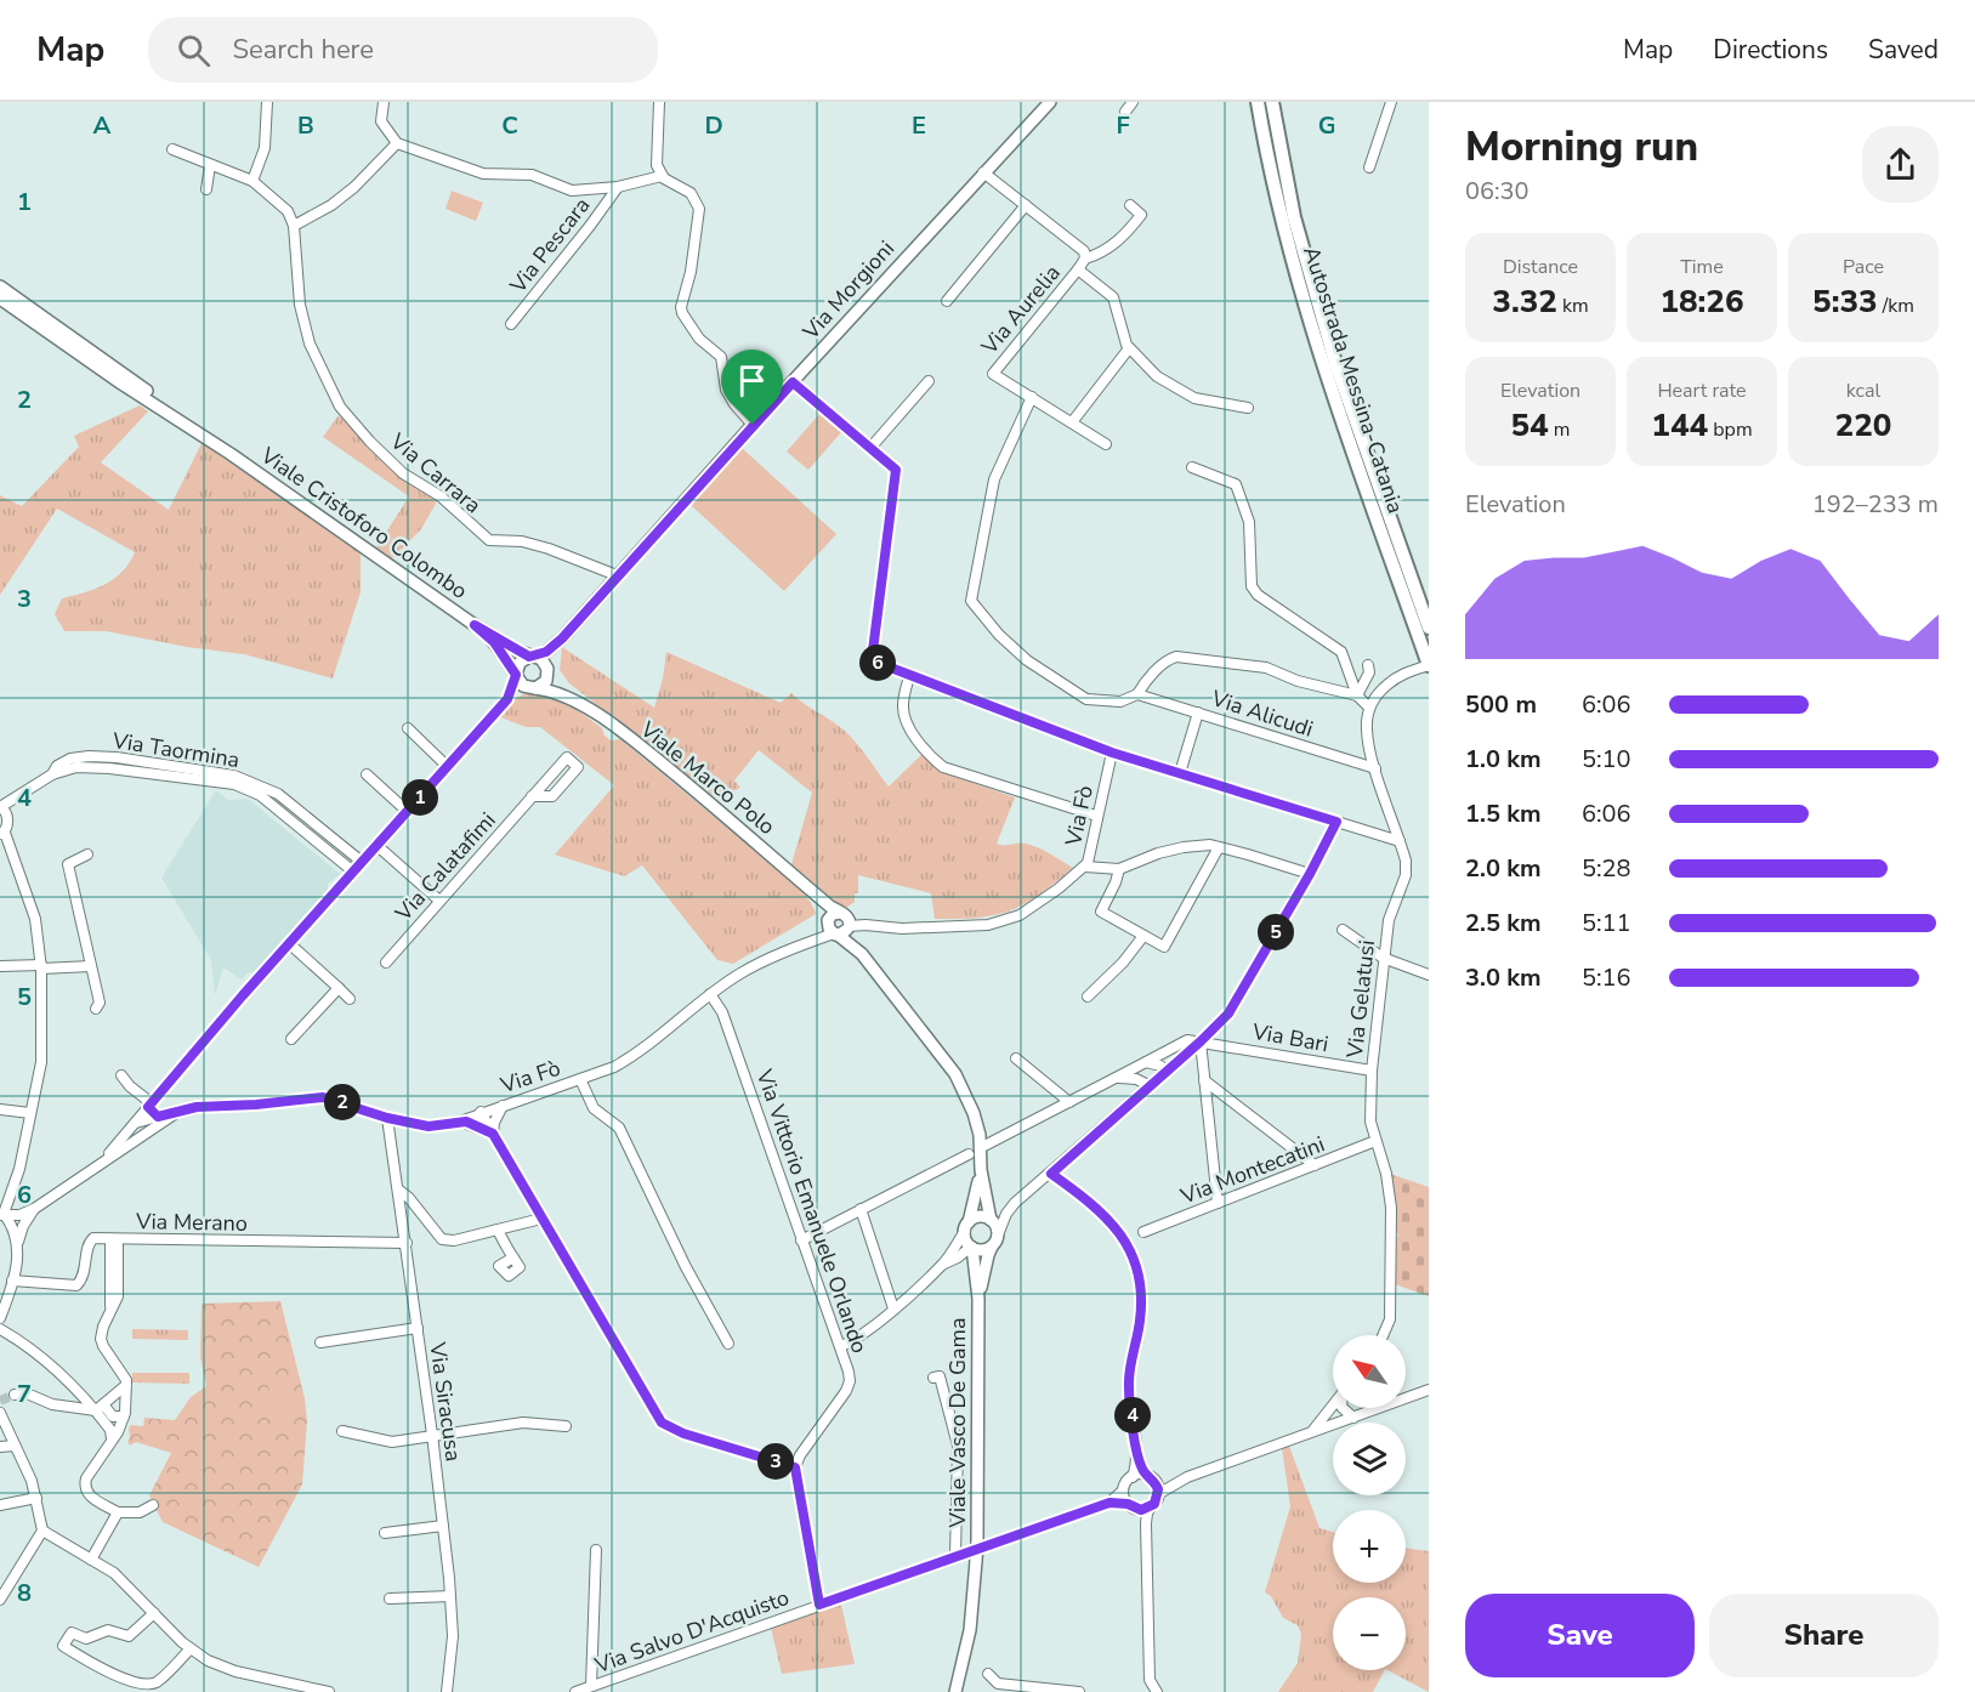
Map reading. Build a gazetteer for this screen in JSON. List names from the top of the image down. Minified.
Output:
{"streets":{"highway":["Autostrada Messina-Catania"],"main road":["Via Morgioni","Viale Cristoforo Colombo","Viale Marco Polo","Viale Vasco De Gama"],"street":["Via Pescara","Via Aurelia","Via Carrara","Via Alicudi","Via Taormina","Via Fò","Via Calatafimi","Via Gelatusi","Via Bari","Via Montecatini","Via Vittorio Emanuele Orlando","Via Merano","Via Siracusa","Via Salvo D'Acquisto"]},"crossings":[["Via Morgioni","Via Carrara"],["Via Alicudi","Via Gelatusi"],["Viale Marco Polo","Via Fò"],["Via Fò","Via Vittorio Emanuele Orlando"],["Via Fò","Via Siracusa"],["Via Gelatusi","Via Bari"],["Via Gelatusi","Via Montecatini"],["Via Merano","Via Siracusa"]],"north":"top left","page":{"header":"Map","search":"Search here","nav":["Map","Directions","Saved"],"heading":["Morning run","06:30"],"stats":[["Distance","3.32 km"],["Time","18:26"],["Pace","5:33 /km"],["Elevation","54 m"],["Heart rate","144 bpm"],["kcal","220"]],"chart":["Elevation","192–233 m"],"pins":["6","1","5","2","4","3"],"list":[{"name":"500 m","note":"6:06"},{"name":"1.0 km","note":"5:10"},{"name":"1.5 km","note":"6:06"},{"name":"2.0 km","note":"5:28"},{"name":"2.5 km","note":"5:11"},{"name":"3.0 km","note":"5:16"}],"map_buttons":["+","−"],"buttons":["Save","Share"]},"grid":{"columns":["A","B","C","D","E","F","G"],"rows":["1","2","3","4","5","6","7","8"]}}
